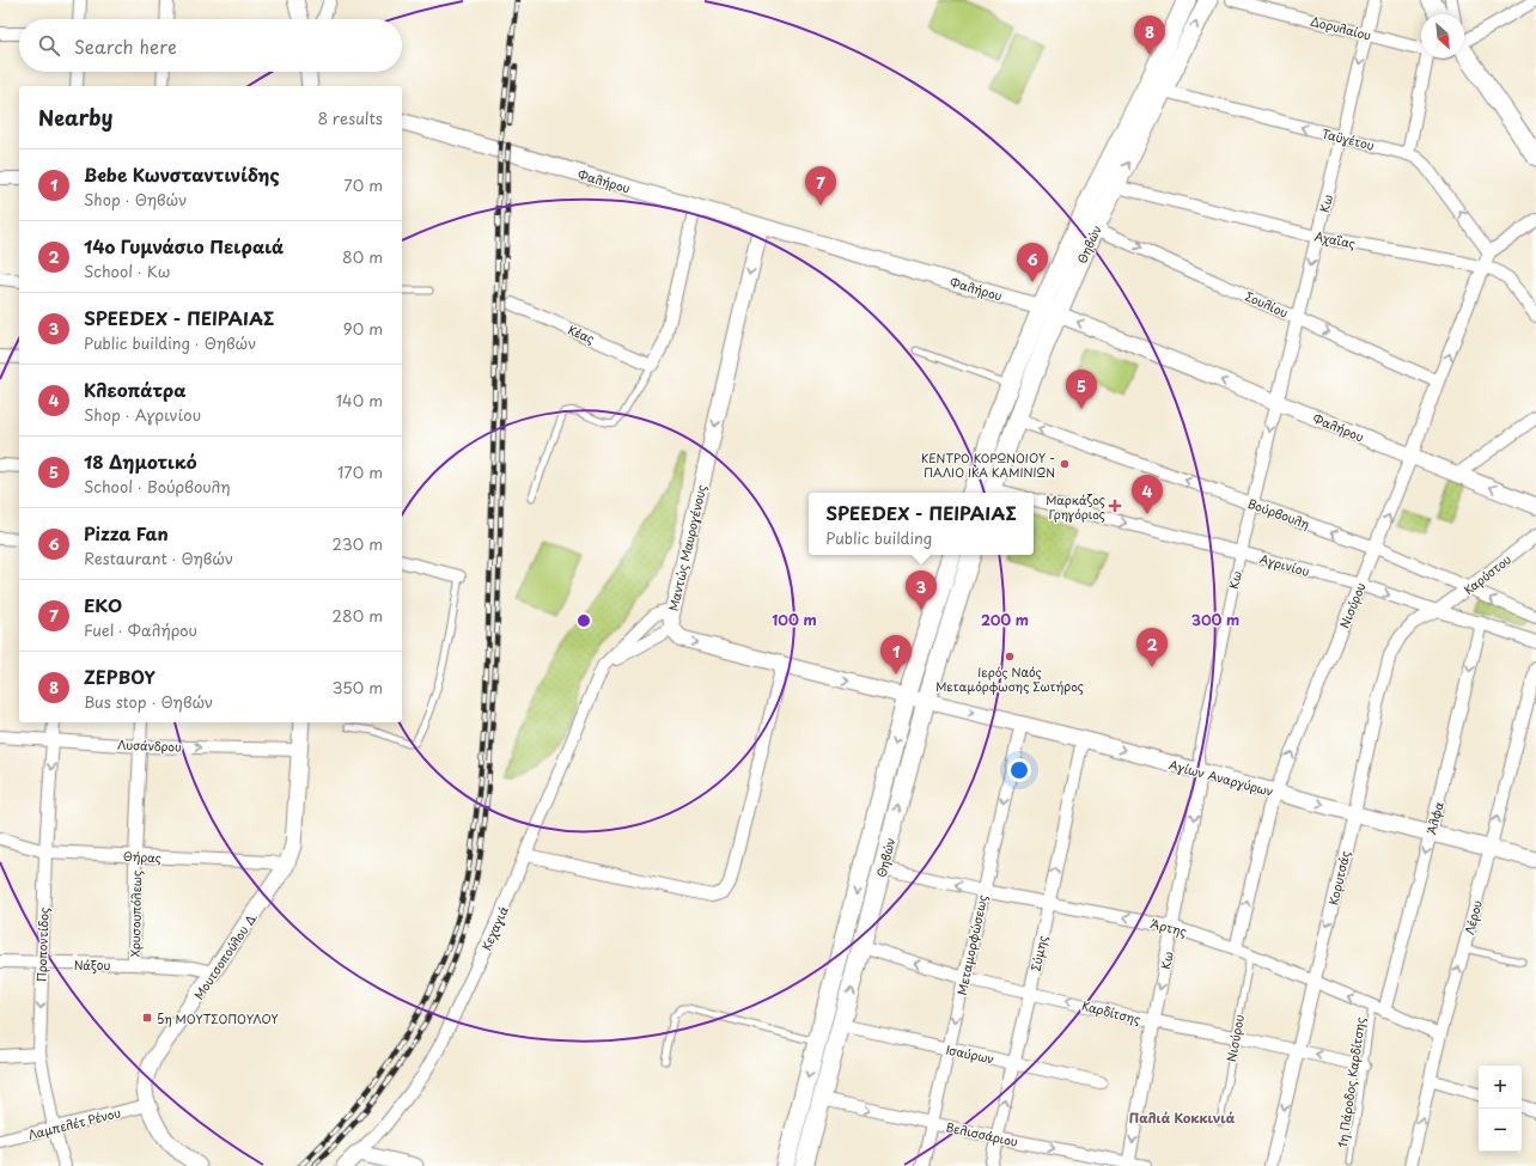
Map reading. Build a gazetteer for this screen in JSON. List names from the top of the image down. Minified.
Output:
{"streets":{"main road":["Θηβών"],"street":["Δορυλαίου","Ταϋγέτου","Φαλήρου","Κω","Αχαΐας","Σουλίου","Κέας","Βούρβουλη","Μαντώς Μαυρογένους","Αγρινίου","Καρύστου","Νισύρου","Λυσάνδρου","Αγίων Αναργύρων","Άλφα","Θήρας","Κορυτσάς","Χρυσουπόλεως","Λέρου","Άρτης","Κεχαγιά","Προποντίδος","Μεταμορφώσεως","Σύμης","Μουτσοπούλου Δ.","Νάξου","Καρδίτσης","Ισαύρων","Λαμπελέτ Ρένου","Βελισσάριου"],"lane":["1η Πάροδος Καρδίτσης"]},"crossings":[["Δορυλαίου","Κω"],["Ταϋγέτου","Κω"],["Ταϋγέτου","Θηβών"],["Ταϋγέτου","Νισύρου"],["Φαλήρου","Κω"],["Φαλήρου","Θηβών"],["Φαλήρου","Μαντώς Μαυρογένους"],["Φαλήρου","Νισύρου"],["Κω","Αχαΐας"],["Κω","Σουλίου"],["Κω","Βούρβουλη"],["Κω","Αγρινίου"],["Κω","Αγίων Αναργύρων"],["Κω","Άρτης"],["Κω","Καρδίτσης"],["Κω","Βελισσάριου"],["Αχαΐας","Θηβών"],["Αχαΐας","Νισύρου"],["Θηβών","Σουλίου"],["Θηβών","Βούρβουλη"],["Θηβών","Μαντώς Μαυρογένους"],["Θηβών","Αγίων Αναργύρων"],["Θηβών","Άρτης"],["Θηβών","Καρδίτσης"],["Θηβών","Ισαύρων"],["Θηβών","Βελισσάριου"],["Σουλίου","Νισύρου"],["Βούρβουλη","Καρύστου"],["Βούρβουλη","Νισύρου"],["Μαντώς Μαυρογένους","Αγίων Αναργύρων"],["Μαντώς Μαυρογένους","Κεχαγιά"],["Αγρινίου","Καρύστου"],["Αγρινίου","Νισύρου"],["Αγρινίου","Άλφα"],["Αγρινίου","Κορυτσάς"],["Καρύστου","Κορυτσάς"],["Νισύρου","Αγίων Αναργύρων"],["Νισύρου","Άρτης"],["Νισύρου","Καρδίτσης"],["Λυσάνδρου","Χρυσουπόλεως"],["Λυσάνδρου","Προποντίδος"],["Λυσάνδρου","Μουτσοπούλου Δ."],["Αγίων Αναργύρων","Άλφα"],["Αγίων Αναργύρων","Κορυτσάς"],["Αγίων Αναργύρων","Λέρου"],["Αγίων Αναργύρων","Μεταμορφώσεως"],["Αγίων Αναργύρων","Σύμης"],["Άλφα","Άρτης"],["Θήρας","Χρυσουπόλεως"],["Θήρας","Προποντίδος"],["Θήρας","Μουτσοπούλου Δ."],["Κορυτσάς","Άρτης"],["Κορυτσάς","Καρδίτσης"],["Χρυσουπόλεως","Νάξου"],["Λέρου","Άρτης"],["Άρτης","Μεταμορφώσεως"],["Άρτης","Σύμης"],["Άρτης","1η Πάροδος Καρδίτσης"],["Προποντίδος","Νάξου"],["Προποντίδος","Λαμπελέτ Ρένου"],["Μεταμορφώσεως","Καρδίτσης"],["Μεταμορφώσεως","Ισαύρων"],["Μεταμορφώσεως","Βελισσάριου"],["Σύμης","Καρδίτσης"],["Σύμης","Ισαύρων"],["Σύμης","Βελισσάριου"],["Μουτσοπούλου Δ.","Νάξου"],["Μουτσοπούλου Δ.","Λαμπελέτ Ρένου"],["Καρδίτσης","1η Πάροδος Καρδίτσης"]],"one_way":["Ταϋγέτου","Κω","Σουλίου","Βούρβουλη","Αγρινίου","Νισύρου","Λυσάνδρου","Αγίων Αναργύρων","Άλφα","Κορυτσάς","Λέρου","Άρτης","Προποντίδος","Μεταμορφώσεως","Σύμης","Καρδίτσης","Βελισσάριου"],"districts":["Παλιά Κοκκινιά"],"places":{"other":["ΚΕΝΤΡΟ ΚΟΡΩΝΟΙΟΥ - ΠΑΛΙΟ ΙΚΑ ΚΑΜΙΝΙΩΝ","Ιερός Ναός Μεταμόρφωσης Σωτήρος"],"health":["Μαρκάζος Γρηγόριος"],"transit":["5η ΜΟΥΤΣΟΠΟΥΛΟΥ"]},"north":"bottom right","page":{"pins":["8","7","6","5","4","3","2","1"],"search":"Search here","heading":["Nearby","8 results"],"list":[{"mark":"1","name":"Bebe Κωνσταντινίδης","note":"Shop · Θηβών","value":"70 m"},{"mark":"2","name":"14ο Γυμνάσιο Πειραιά","note":"School · Κω","value":"80 m"},{"mark":"3","name":"SPEEDEX - ΠΕΙΡΑΙΑΣ","note":"Public building · Θηβών","value":"90 m"},{"mark":"4","name":"Κλεοπάτρα","note":"Shop · Αγρινίου","value":"140 m"},{"mark":"5","name":"18 Δημοτικό","note":"School · Βούρβουλη","value":"170 m"},{"mark":"6","name":"Pizza Fan","note":"Restaurant · Θηβών","value":"230 m"},{"mark":"7","name":"EKO","note":"Fuel · Φαλήρου","value":"280 m"},{"mark":"8","name":"ΖΕΡΒΟΥ","note":"Bus stop · Θηβών","value":"350 m"}],"popup":["SPEEDEX - ΠΕΙΡΑΙΑΣ","Public building"],"map_buttons":["+","−"]},"rings":["100 m","200 m","300 m"]}
